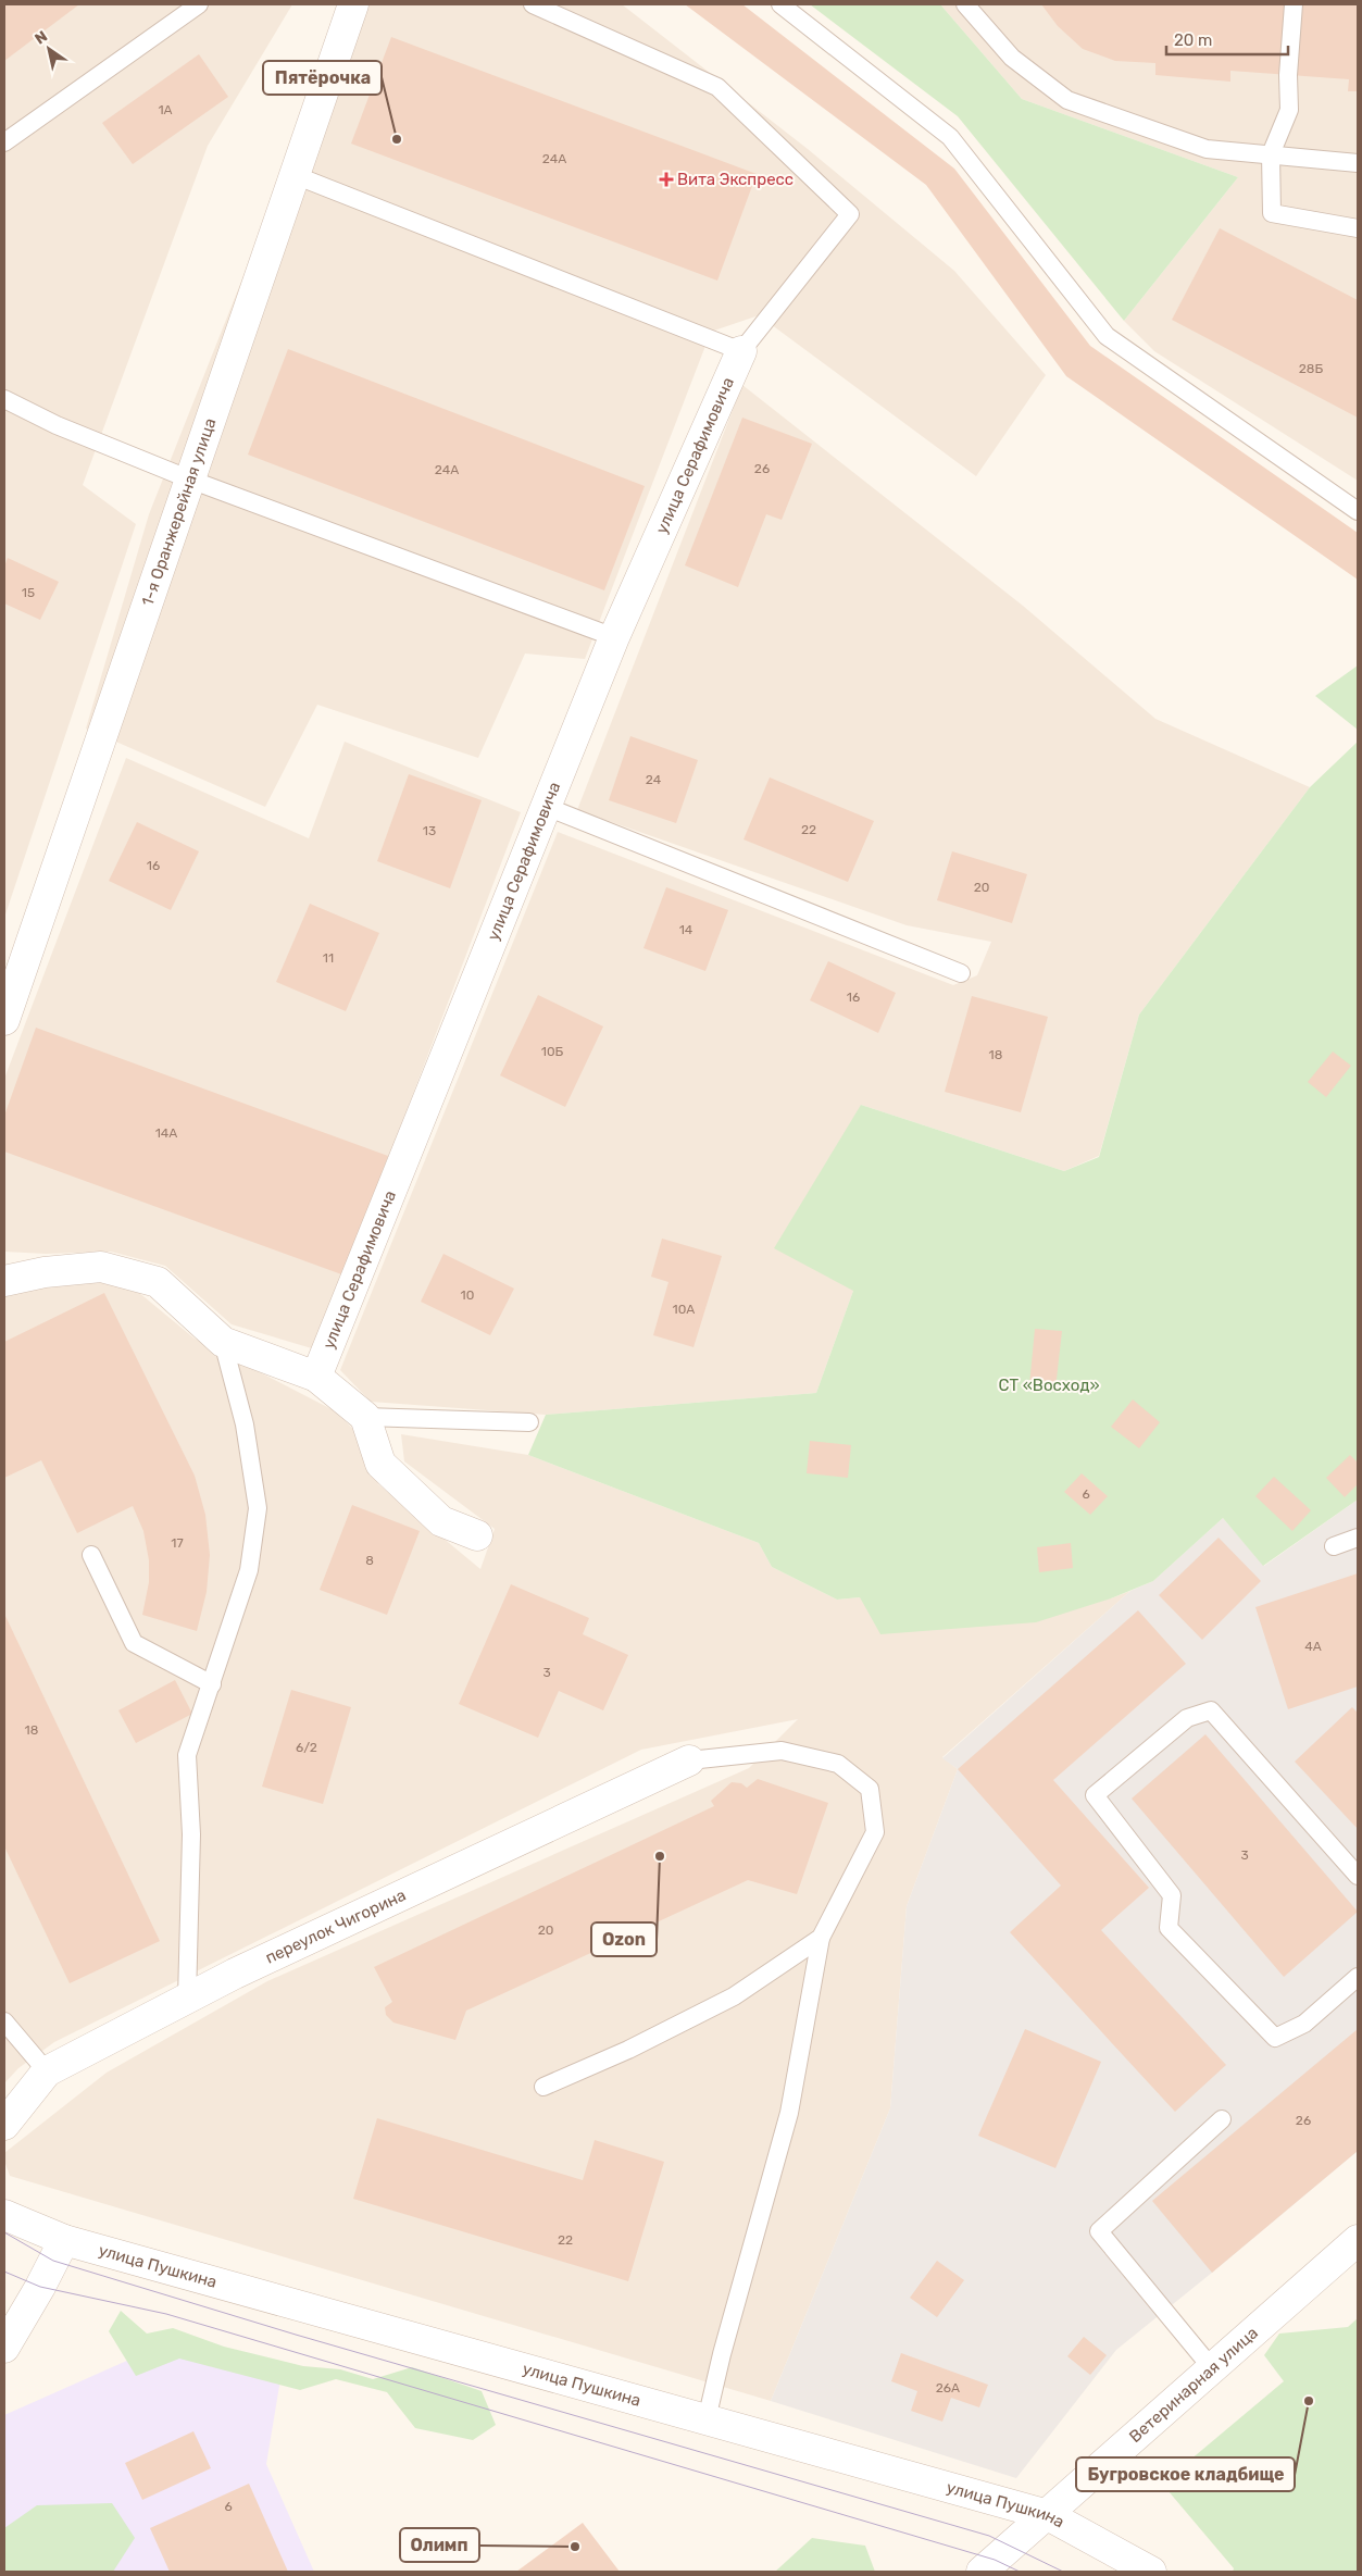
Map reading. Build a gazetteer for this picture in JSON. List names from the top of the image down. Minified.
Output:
{"streets":{"street":["улица Серафимовича","1-я Оранжерейная улица","переулок Чигорина","улица Пушкина","Ветеринарная улица"]},"crossings":[["улица Пушкина","Ветеринарная улица"]],"parks":["СТ «Восход»"],"places":{"other":["Пятёрочка","Ozon","Бугровское кладбище","Олимп"],"health":["Вита Экспресс"]},"house_numbers":["1А","24А","28Б","26","24А","15","24","22","13","16","20","14","11","16","10Б","18","14А","10","10А","6","17","8","4А","3","18","6/2","3","20","26","22","26А","6"],"scale_bar":"20 m","north":"top left"}
